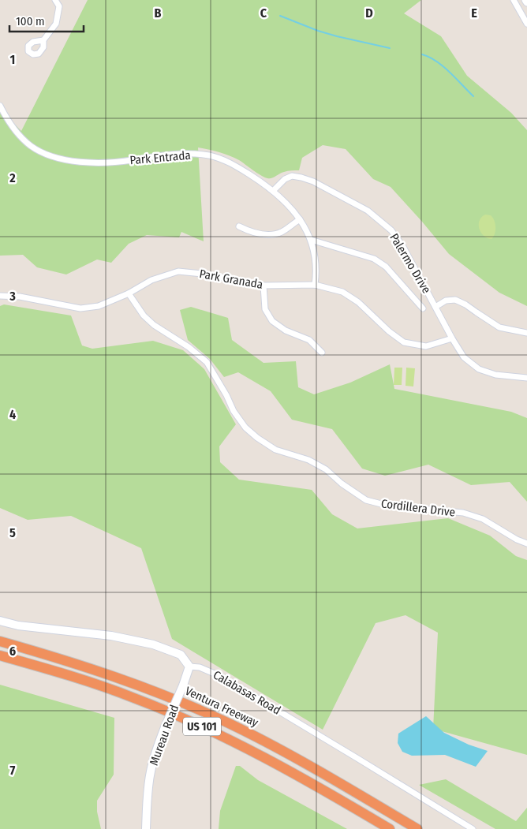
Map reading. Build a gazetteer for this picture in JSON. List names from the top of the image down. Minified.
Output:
{"streets":{"highway":["Ventura Freeway","US 101"],"main road":["Mureau Road"],"street":["Park Entrada","Palermo Drive","Park Granada","Cordillera Drive","Calabasas Road"]},"crossings":[["Park Entrada","Palermo Drive"],["Park Entrada","Park Granada"],["Palermo Drive","Park Granada"],["Park Granada","Cordillera Drive"],["Calabasas Road","Mureau Road"]],"scale_bar":"100 m","grid":{"columns":["B","C","D","E"],"rows":["1","2","3","4","5","6","7"]}}
